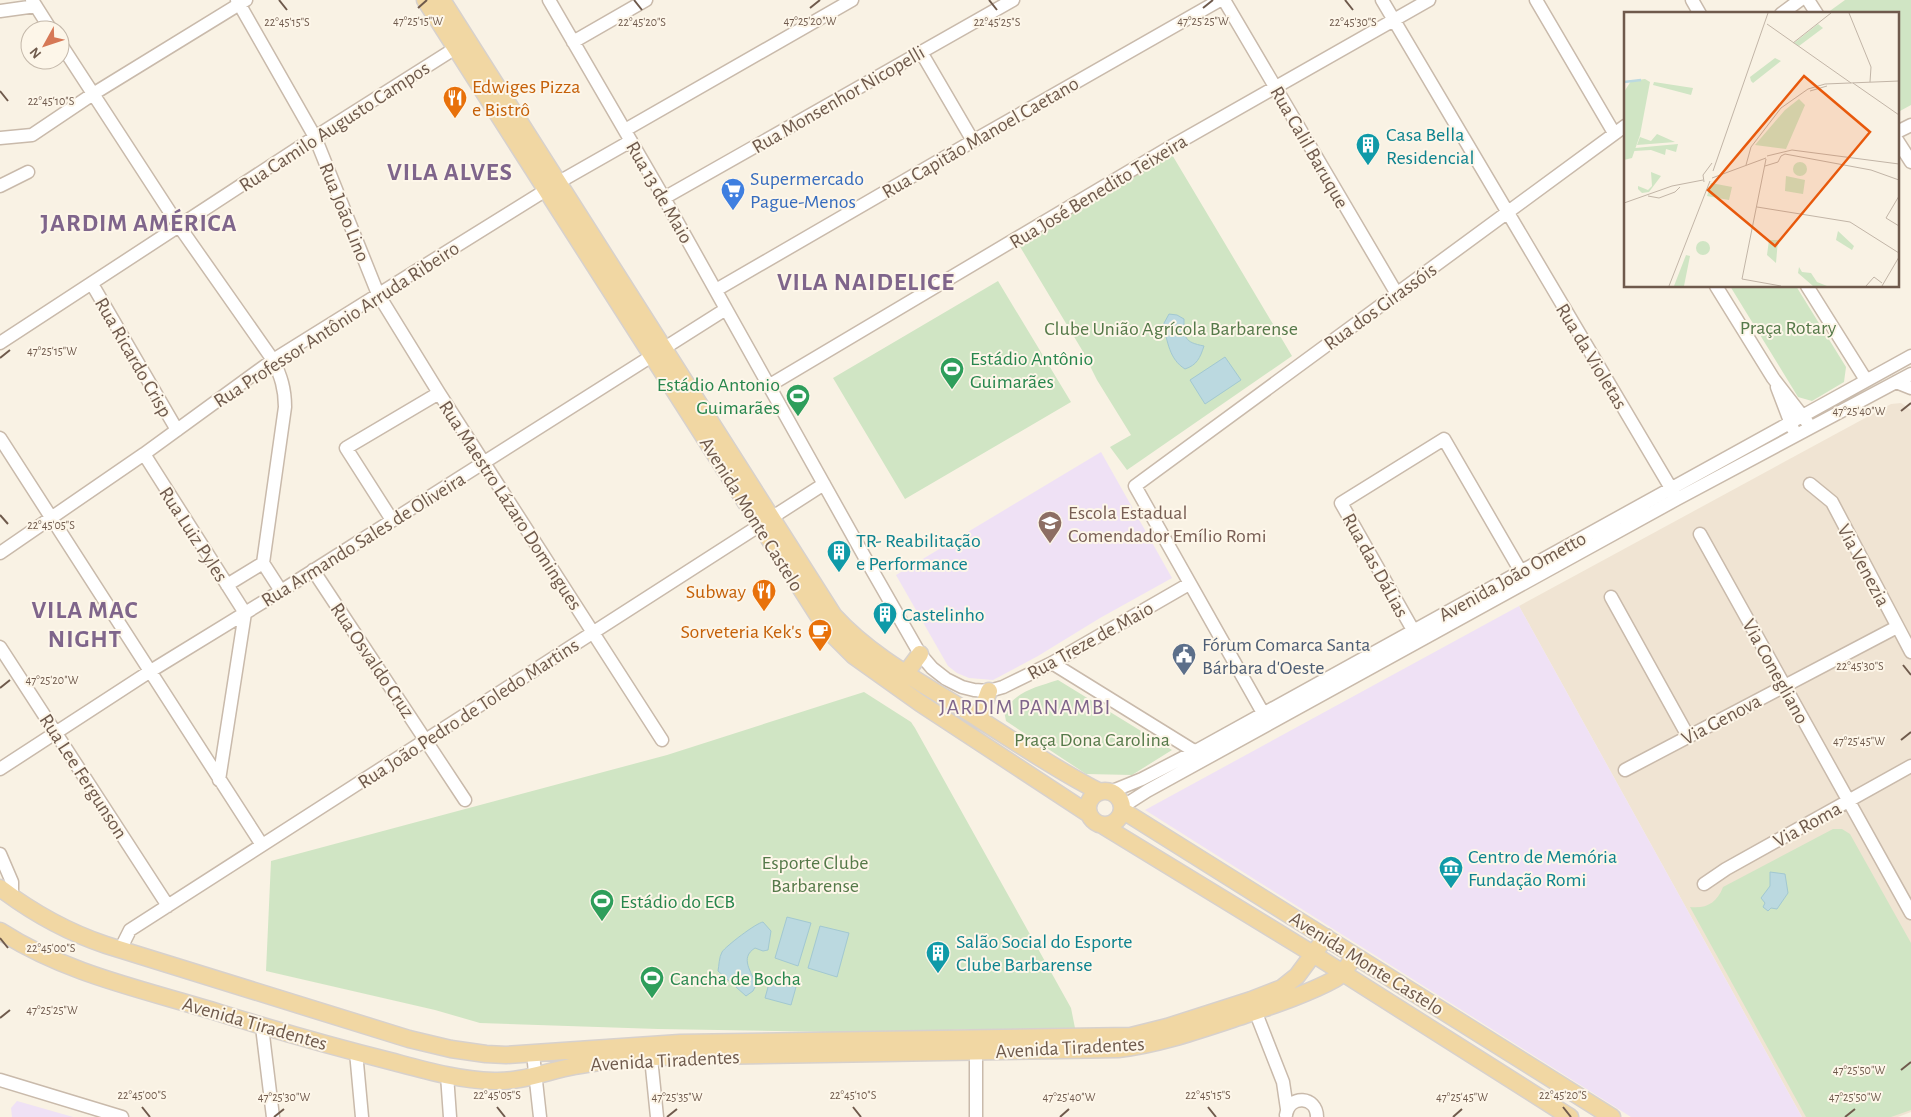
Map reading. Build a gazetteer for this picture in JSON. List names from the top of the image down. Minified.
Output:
{"streets":{"main road":["Avenida Monte Castelo","Avenida Tiradentes"],"street":["Rua Monsenhor Nicopelli","Rua Camilo Augusto Campos","Rua Capitão Manoel Caetano","Rua Calil Baruque","Rua José Benedito Teixeira","Rua 13 de Maio","Rua João Lino","Rua dos Girassóis","Rua Professor Antônio Arruda Ribeiro","Rua da Violetas","Rua Ricardo Crisp","Rua Maestro Lázaro Domingues","Rua Luiz Pyles","Rua Armando Sales de Oliveira","Rua das DáLias","Via Venezia","Avenida João Ometto","Rua Treze de Maio","Rua Osvaldo Cruz","Via Conegliano","Rua João Pedro de Toledo Martins","Via Genova","Rua Lee Fergunson","Via Roma"]},"crossings":[["Rua Monsenhor Nicopelli","Rua 13 de Maio"],["Rua Camilo Augusto Campos","Rua João Lino"],["Rua Camilo Augusto Campos","Rua Ricardo Crisp"],["Rua Camilo Augusto Campos","Avenida Monte Castelo"],["Rua Capitão Manoel Caetano","Rua 13 de Maio"],["Rua Calil Baruque","Rua José Benedito Teixeira"],["Rua Calil Baruque","Rua dos Girassóis"],["Rua José Benedito Teixeira","Rua 13 de Maio"],["Rua José Benedito Teixeira","Rua da Violetas"],["Rua José Benedito Teixeira","Rua Treze de Maio"],["Rua 13 de Maio","Rua Professor Antônio Arruda Ribeiro"],["Rua 13 de Maio","Rua Armando Sales de Oliveira"],["Rua 13 de Maio","Rua Treze de Maio"],["Rua João Lino","Rua Professor Antônio Arruda Ribeiro"],["Rua João Lino","Rua Maestro Lázaro Domingues"],["Rua dos Girassóis","Rua da Violetas"],["Rua dos Girassóis","Rua Treze de Maio"],["Rua Professor Antônio Arruda Ribeiro","Rua Ricardo Crisp"],["Rua Professor Antônio Arruda Ribeiro","Rua Maestro Lázaro Domingues"],["Rua Professor Antônio Arruda Ribeiro","Avenida Monte Castelo"],["Rua Professor Antônio Arruda Ribeiro","Rua Luiz Pyles"],["Rua da Violetas","Avenida João Ometto"],["Rua Maestro Lázaro Domingues","Rua Armando Sales de Oliveira"],["Rua Maestro Lázaro Domingues","Rua João Pedro de Toledo Martins"],["Avenida Monte Castelo","Rua Armando Sales de Oliveira"],["Avenida Monte Castelo","Avenida João Ometto"],["Avenida Monte Castelo","Rua João Pedro de Toledo Martins"],["Avenida Monte Castelo","Avenida Tiradentes"],["Rua Luiz Pyles","Rua Armando Sales de Oliveira"],["Rua Armando Sales de Oliveira","Rua Osvaldo Cruz"],["Rua Armando Sales de Oliveira","Rua Lee Fergunson"],["Rua das DáLias","Avenida João Ometto"],["Via Venezia","Via Genova"],["Rua Treze de Maio","Rua João Pedro de Toledo Martins"],["Rua Osvaldo Cruz","Rua João Pedro de Toledo Martins"],["Via Conegliano","Via Genova"],["Via Conegliano","Via Roma"],["Rua João Pedro de Toledo Martins","Rua Lee Fergunson"],["Rua João Pedro de Toledo Martins","Avenida Tiradentes"]],"districts":["VILA ALVES","JARDIM AMÉRICA","VILA NAIDELICE","VILA MAC NIGHT","JARDIM PANAMBI"],"parks":["Praça Rotary","Clube União Agrícola Barbarense","Praça Dona Carolina","Esporte Clube Barbarense"],"places":{"restaurant":["Edwiges Pizza e Bistrô","Subway"],"building":["Casa Bella Residencial","TR- Reabilitação e Performance","Castelinho","Salão Social do Esporte Clube Barbarense"],"supermarket":["Supermercado Pague-Menos"],"sports":["Estádio Antônio Guimarães","Estádio Antonio Guimarães","Estádio do ECB","Cancha de Bocha"],"school or university":["Escola Estadual Comendador Emílio Romi"],"cafe":["Sorveteria Kek's"],"public building":["Fórum Comarca Santa Bárbara d'Oeste"],"museum":["Centro de Memória Fundação Romi"]},"north":"bottom left","coordinates":["47°25'15\"W","47°25'20\"W","47°25'25\"W","22°45'25\"S","22°45'30\"S","22°45'15\"S","22°45'20\"S","22°45'10\"S","47°25'40\"W","22°45'05\"S","47°25'45\"W","22°45'00\"S","47°25'50\"W","47°25'30\"W","47°25'35\"W"]}
